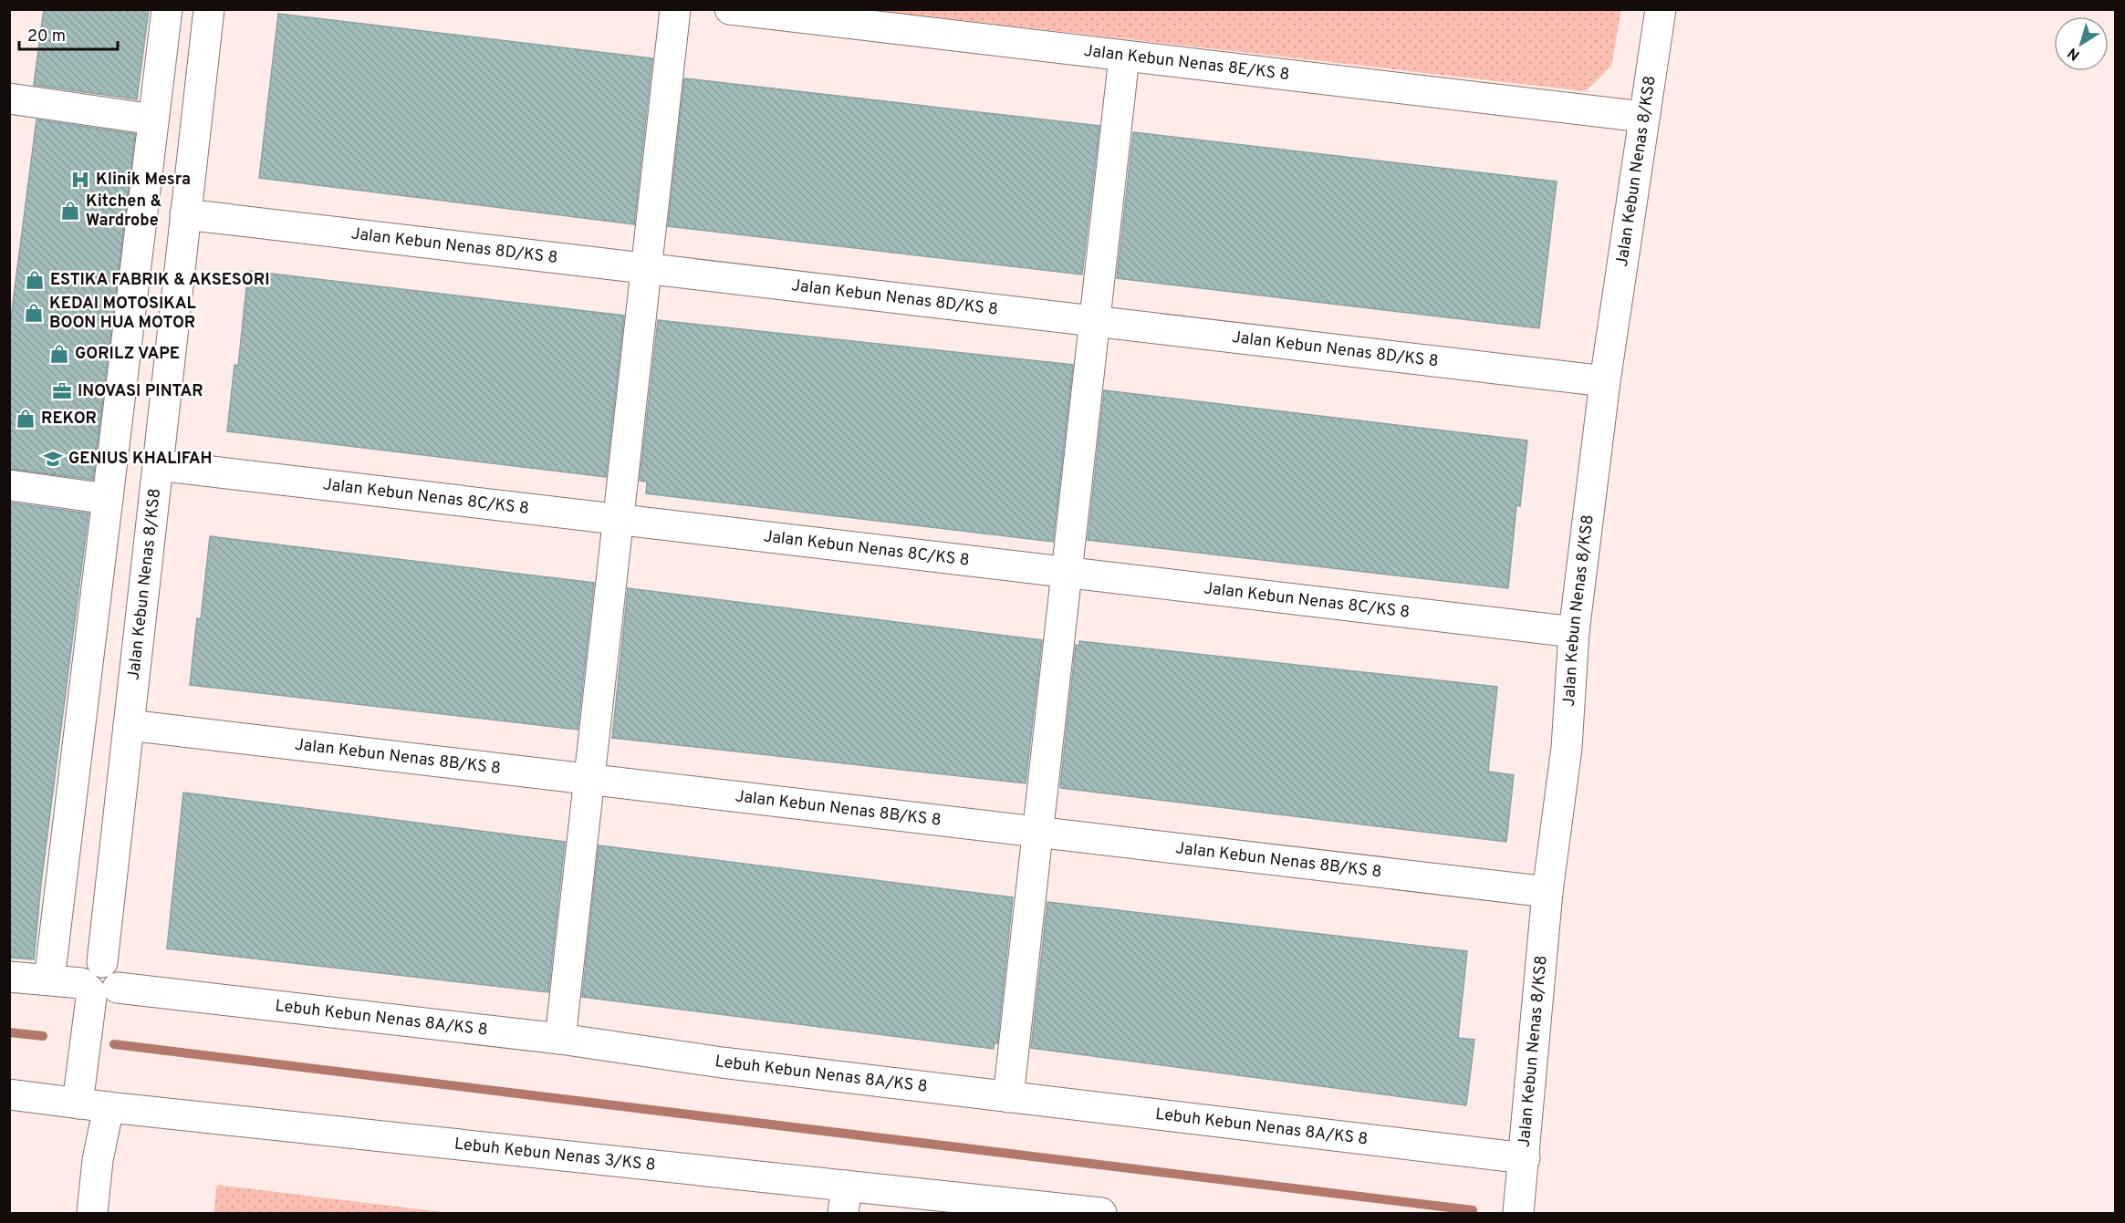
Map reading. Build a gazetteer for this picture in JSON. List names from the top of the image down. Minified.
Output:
{"streets":{"street":["Jalan Kebun Nenas 8E/KS 8","Jalan Kebun Nenas 8/KS8","Jalan Kebun Nenas 8D/KS 8","Jalan Kebun Nenas 8C/KS 8","Jalan Kebun Nenas 8B/KS 8","Lebuh Kebun Nenas 8A/KS 8","Lebuh Kebun Nenas 3/KS 8"]},"crossings":[["Jalan Kebun Nenas 8E/KS 8","Jalan Kebun Nenas 8/KS8"],["Jalan Kebun Nenas 8/KS8","Jalan Kebun Nenas 8D/KS 8"],["Jalan Kebun Nenas 8/KS8","Jalan Kebun Nenas 8C/KS 8"],["Jalan Kebun Nenas 8/KS8","Jalan Kebun Nenas 8B/KS 8"],["Jalan Kebun Nenas 8/KS8","Lebuh Kebun Nenas 8A/KS 8"]],"places":{"hospital":["Klinik Mesra"],"shop":["Kitchen & Wardrobe","ESTIKA FABRIK & AKSESORI","KEDAI MOTOSIKAL BOON HUA MOTOR","GORILZ VAPE","REKOR"],"office":["INOVASI PINTAR"],"school or university":["GENIUS KHALIFAH"]},"scale_bar":"20 m","north":"bottom left"}
